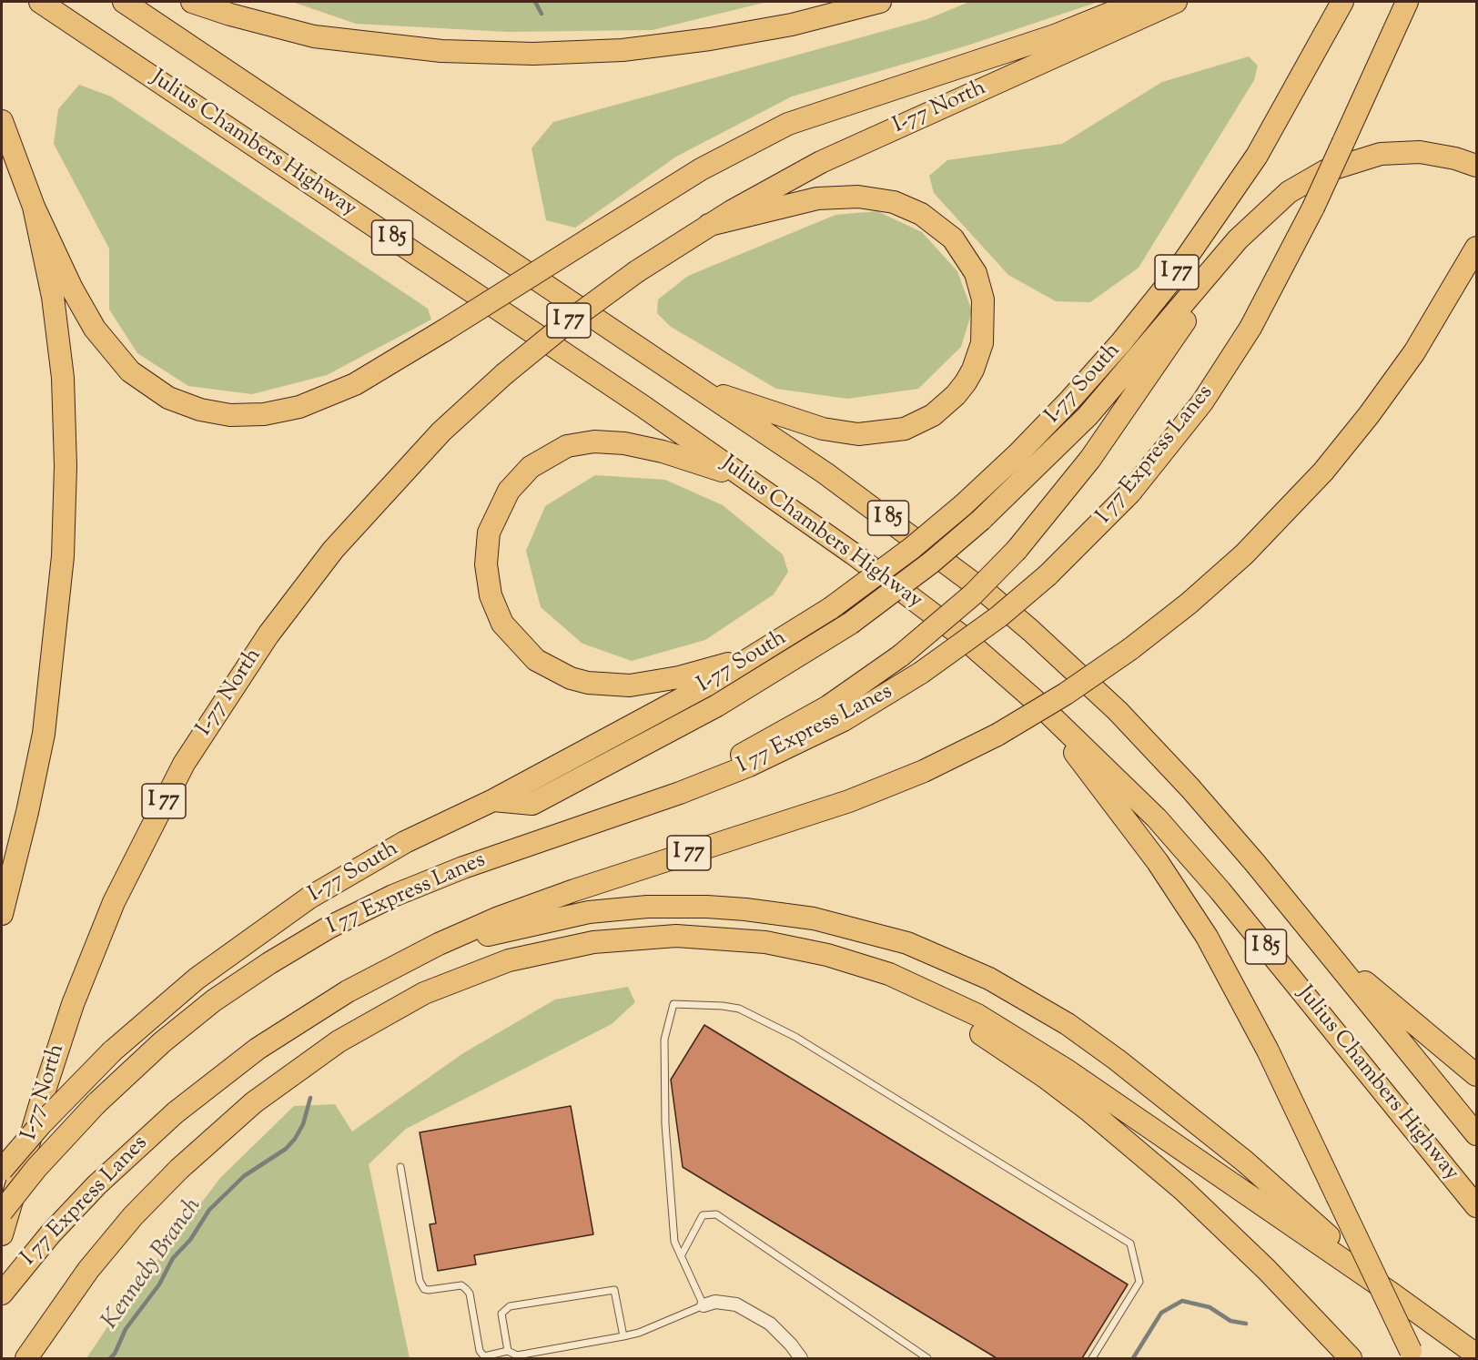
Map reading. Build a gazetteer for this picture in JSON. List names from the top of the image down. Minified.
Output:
{"streets":{"highway":["I-77 North","Julius Chambers Highway","I 85","I 77","I-77 South","I 77 Express Lanes"]},"water":["Kennedy Branch"]}
